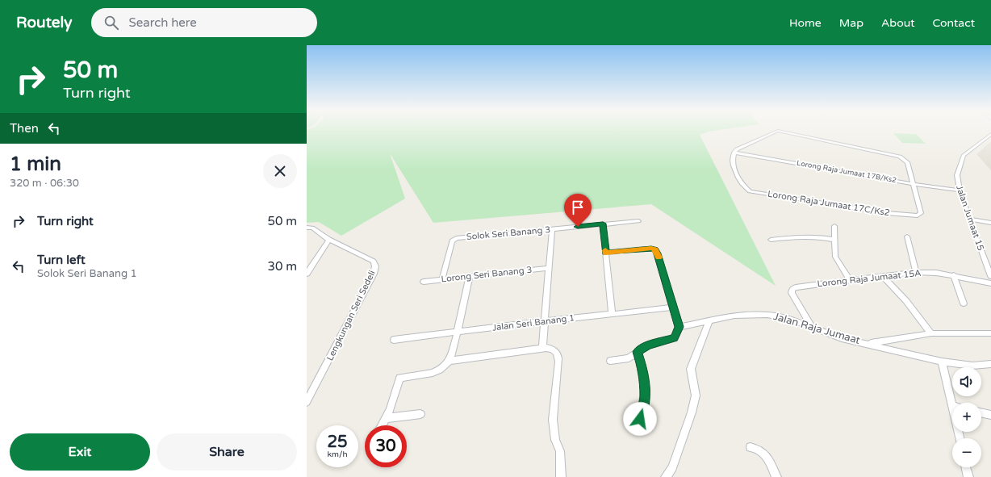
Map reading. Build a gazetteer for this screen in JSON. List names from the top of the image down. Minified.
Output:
{"streets":{"street":["Lorong Raja Jumaat 17B/Ks2","Lorong Raja Jumaat 17C/Ks2","Jalan Jumaat 15","Solok Seri Banang 3","Lorong Seri Banang 3","Lorong Raja Jumaat 15A","Lengkungan Seri Sedeli","Jalan Seri Banang 1","Jalan Raja Jumaat"]},"crossings":[["Lorong Raja Jumaat 17B/Ks2","Lorong Raja Jumaat 17C/Ks2"],["Lorong Raja Jumaat 17B/Ks2","Jalan Jumaat 15"],["Solok Seri Banang 3","Lorong Seri Banang 3"],["Lorong Raja Jumaat 15A","Jalan Raja Jumaat"]],"page":{"header":"Routely","search":"Search here","nav":["Home","Map","About","Contact"],"turn":["50 m","Turn right"],"then":"Then","heading":["1 min","320 m · 06:30"],"list":[{"name":"Turn right","value":"50 m"},{"name":"Turn left","note":"Solok Seri Banang 1","value":"30 m"}],"map_buttons":["+","−"],"speed":"25 km/h","limit":"30","buttons":["Exit","Share"]}}
